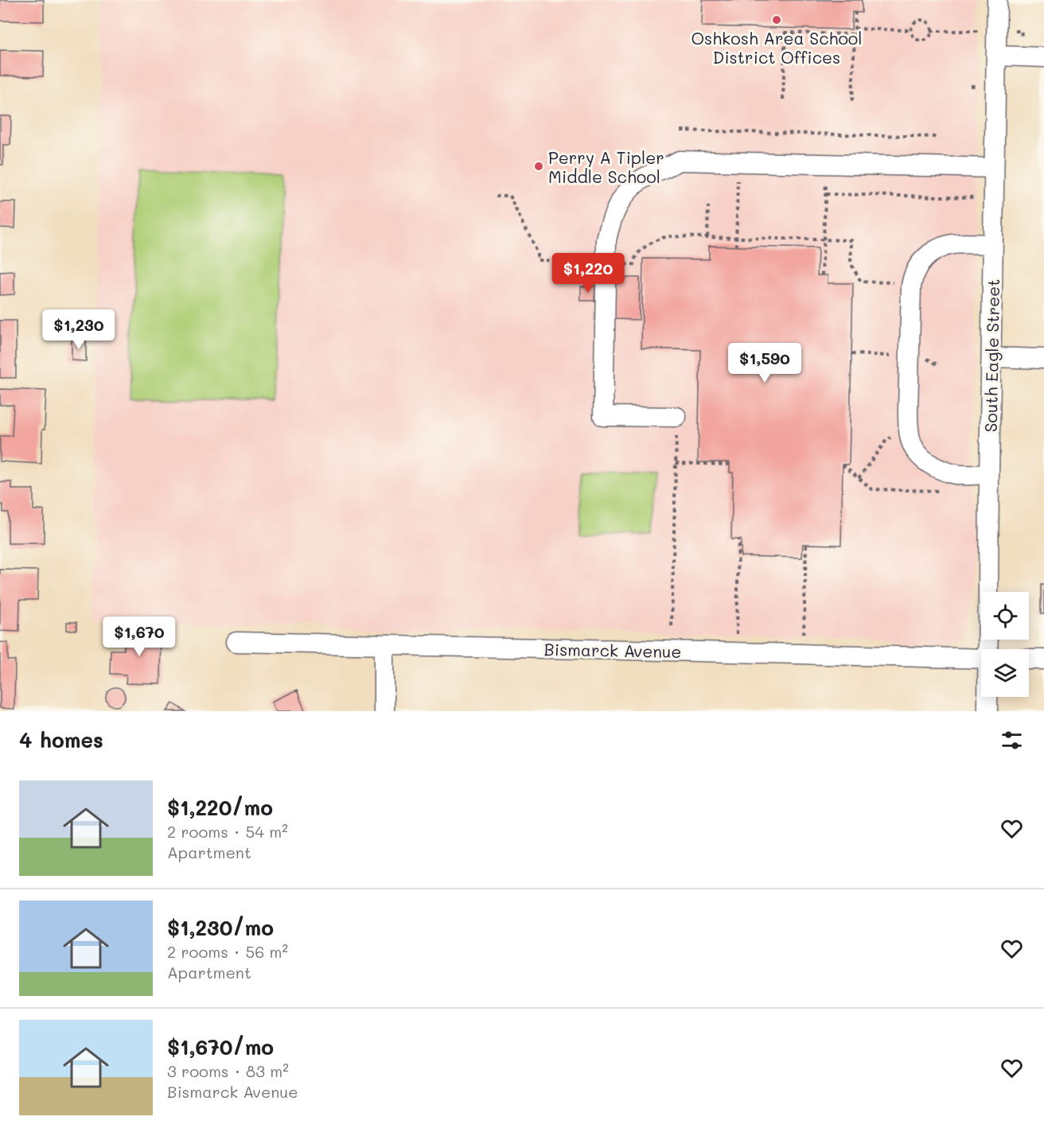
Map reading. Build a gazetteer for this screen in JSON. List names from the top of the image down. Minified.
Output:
{"streets":{"street":["South Eagle Street","Bismarck Avenue"]},"places":["Oshkosh Area School District Offices","Perry A Tipler Middle School"],"page":{"price":["$1,220","$1,230","$1,590","$1,670"],"heading":"4 homes","list":[{"name":"$1,220/mo","note":"2 rooms · 54 m² · Apartment"},{"name":"$1,230/mo","note":"2 rooms · 56 m² · Apartment"},{"name":"$1,670/mo","note":"3 rooms · 83 m² · Bismarck Avenue"}]}}
